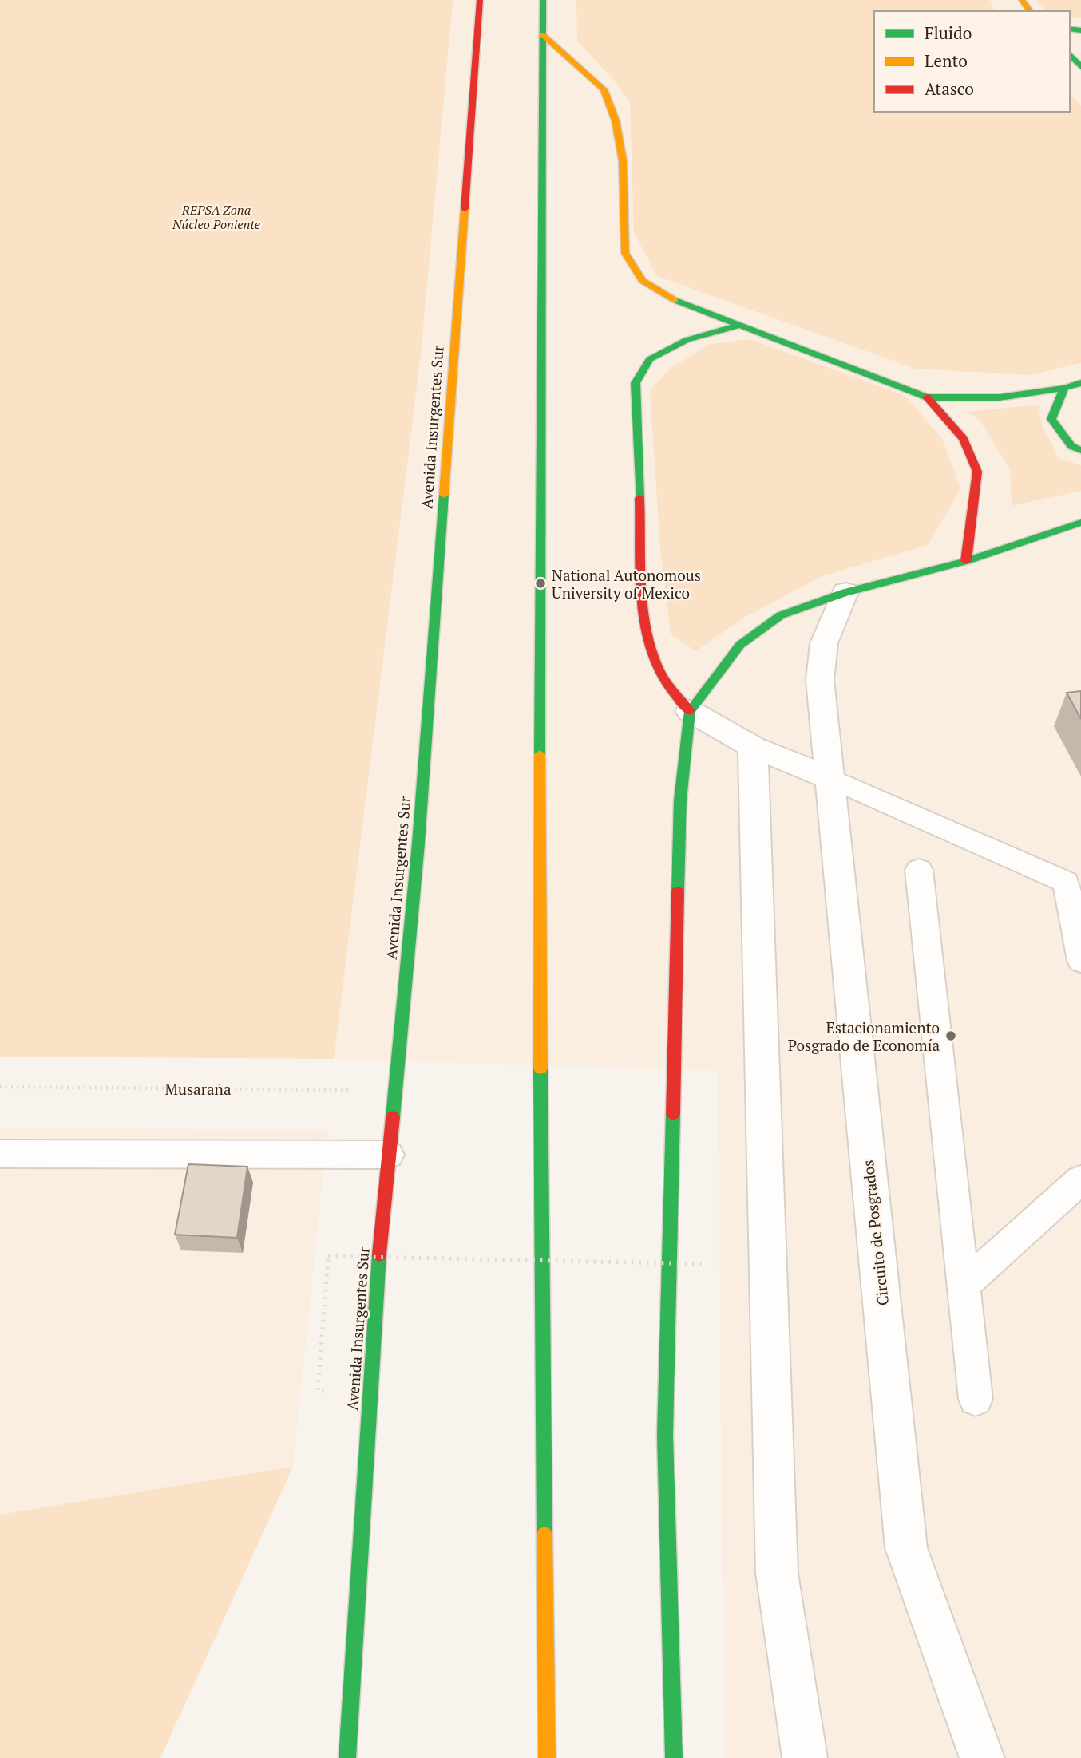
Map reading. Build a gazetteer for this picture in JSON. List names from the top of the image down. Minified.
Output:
{"streets":{"main road":["Avenida Insurgentes Sur"],"street":["Circuito de Posgrados"],"path":["Musaraña"]},"crossings":[["Avenida Insurgentes Sur","Musaraña"]],"parks":["REPSA Zona Núcleo Poniente"],"places":["National Autonomous University of Mexico","Estacionamiento Posgrado de Economía"],"legend":["Fluido","Lento","Atasco"]}
